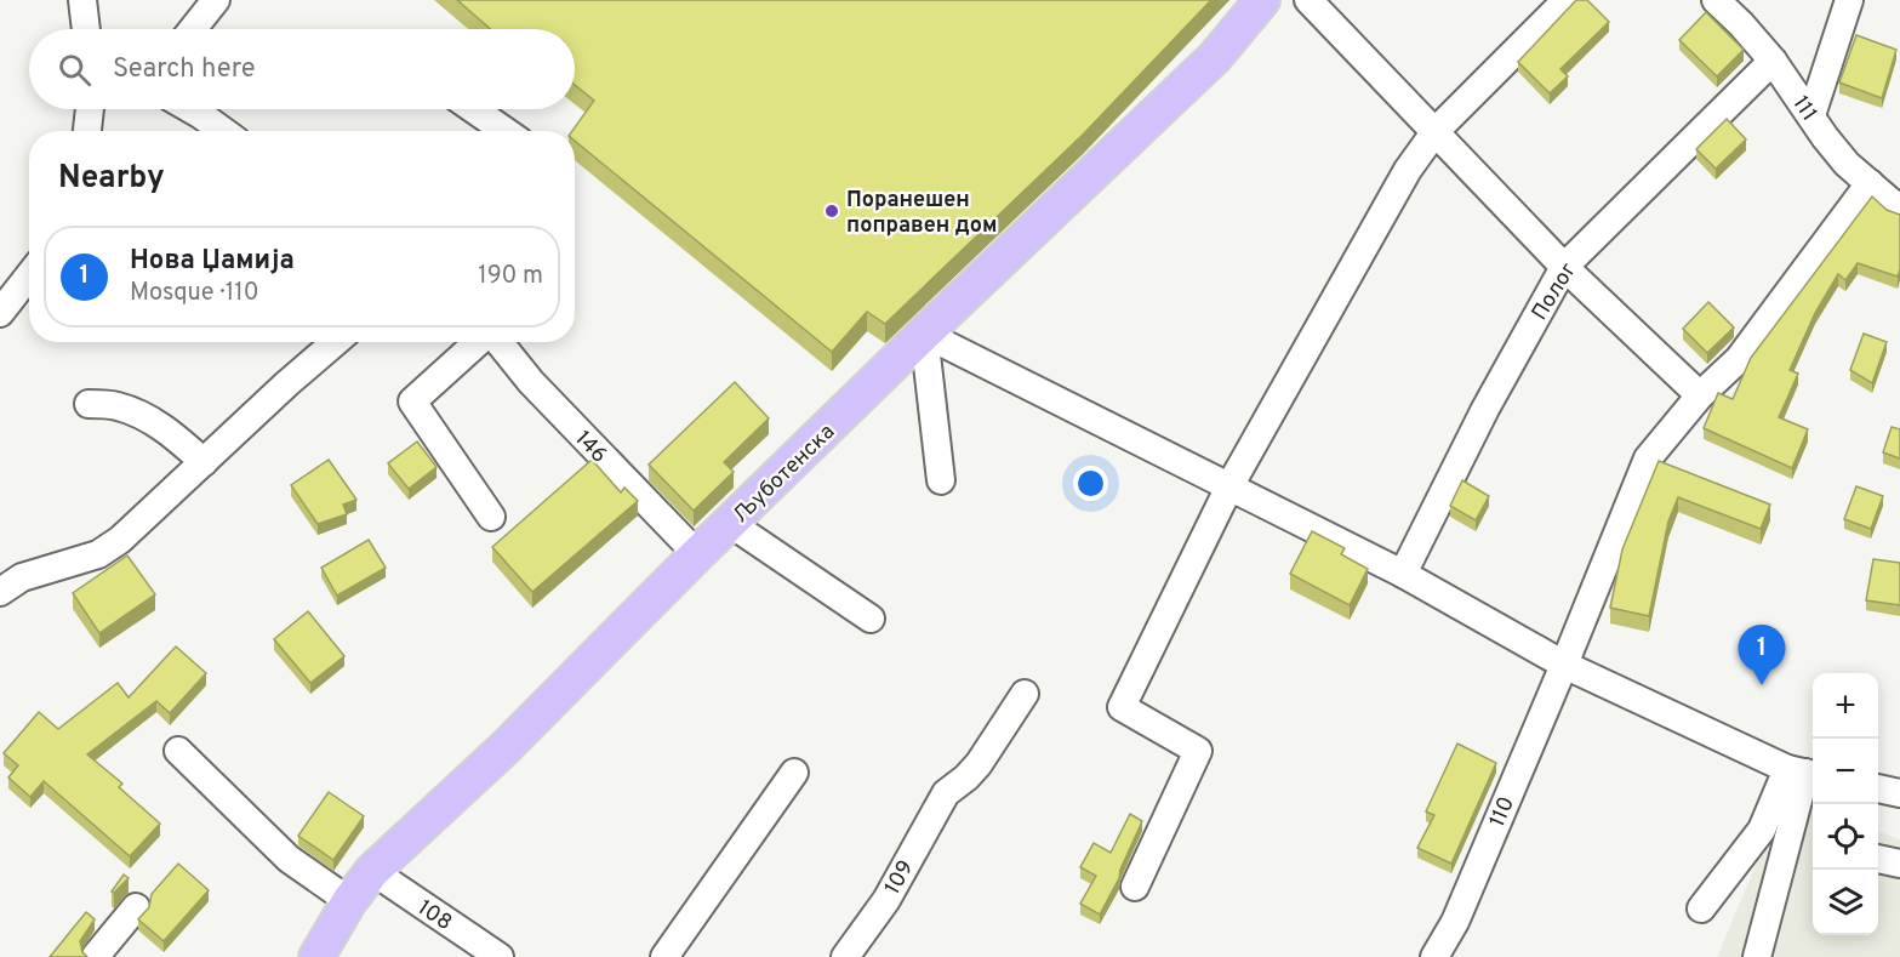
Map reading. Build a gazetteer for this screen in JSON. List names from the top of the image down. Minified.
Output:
{"streets":{"main road":["Љуботенска"],"street":["111","Полог","146","110","109","108"]},"crossings":[["111","Полог"],["111","110"],["146","Љуботенска"],["Љуботенска","108"]],"places":["Поранешен поправен дом"],"page":{"search":"Search here","heading":"Nearby","list":[{"mark":"1","name":"Нова Џамија","note":"Mosque · 110","value":"190 m"}],"pins":"1","map_buttons":["+","−"]}}
